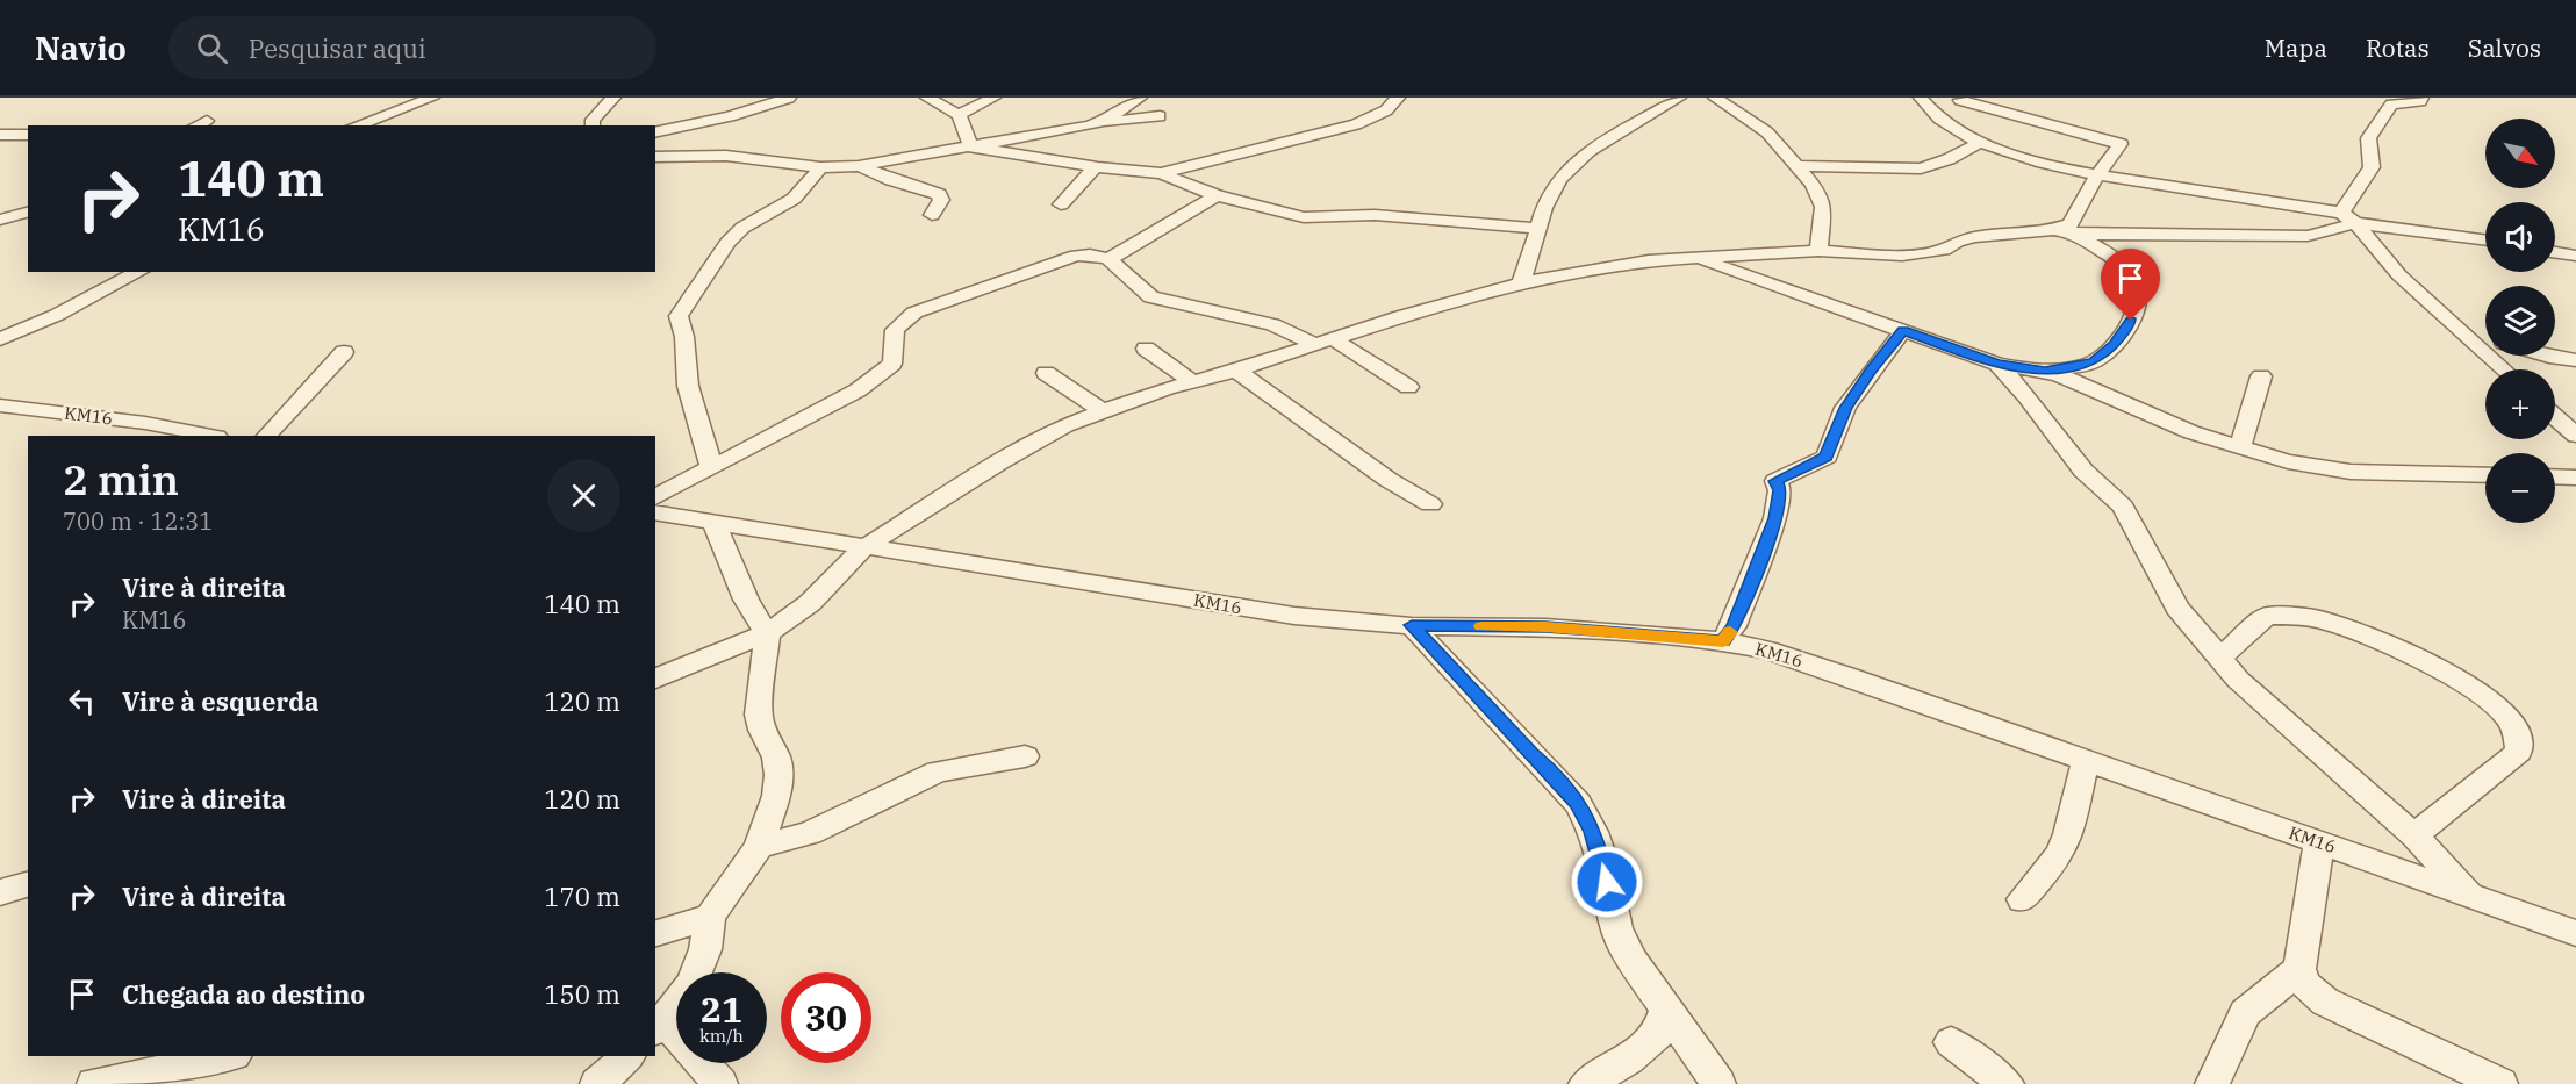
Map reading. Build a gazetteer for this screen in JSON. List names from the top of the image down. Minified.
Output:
{"streets":{"street":["KM16"]},"north":"bottom right","page":{"header":"Navio","search":"Pesquisar aqui","nav":["Mapa","Rotas","Salvos"],"map_buttons":["+","−"],"turn":["140 m","KM16"],"heading":["2 min","700 m · 12:31"],"list":[{"name":"Vire à direita","note":"KM16","value":"140 m"},{"name":"Vire à esquerda","value":"120 m"},{"name":"Vire à direita","value":"120 m"},{"name":"Vire à direita","value":"170 m"},{"name":"Chegada ao destino","value":"150 m"}],"speed":"21 km/h","limit":"30"}}
